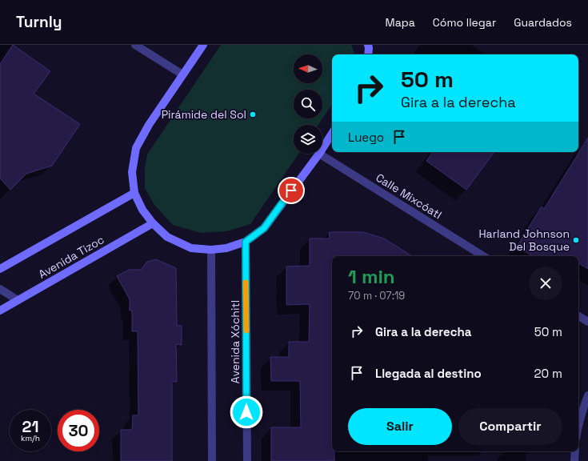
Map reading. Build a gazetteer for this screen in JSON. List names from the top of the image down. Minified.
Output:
{"streets":{"main road":["Avenida Tizoc"],"street":["Calle Mixcóatl","Avenida Xóchitl"]},"places":["Pirámide del Sol","Harland Johnson Del Bosque"],"north":"left","page":{"header":"Turnly","nav":["Mapa","Cómo llegar","Guardados"],"turn":["50 m","Gira a la derecha"],"then":"Luego","heading":["1 min","70 m · 07:19"],"list":[{"name":"Gira a la derecha","value":"50 m"},{"name":"Llegada al destino","value":"20 m"}],"buttons":["Salir","Compartir"],"speed":"21 km/h","limit":"30"}}
